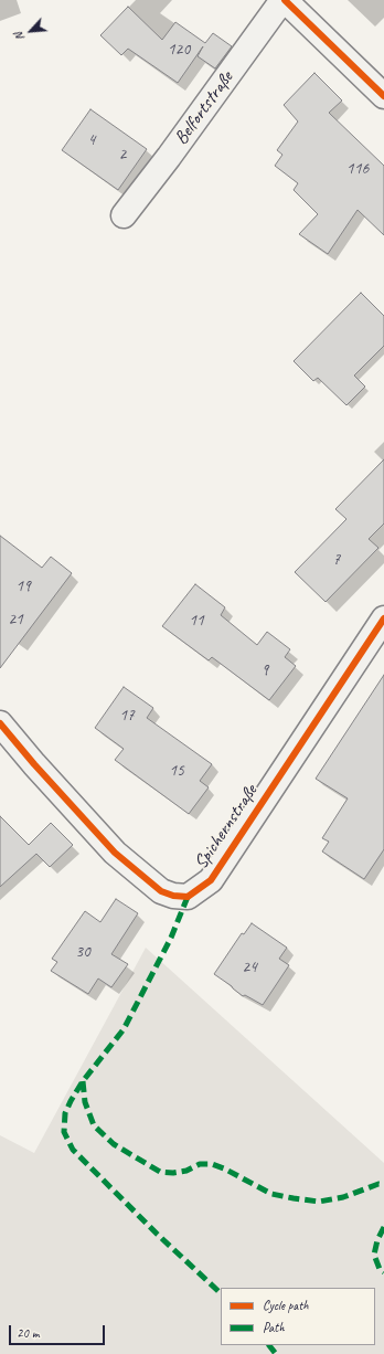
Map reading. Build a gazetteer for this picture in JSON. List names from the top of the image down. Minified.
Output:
{"streets":{"street":["Belfortstraße","Spichernstraße"]},"house_numbers":["120","4","2","116","7","19","21","11","9","17","15","30","24"],"legend":["Cycle path","Path"],"scale_bar":"20 m","north":"bottom left"}
